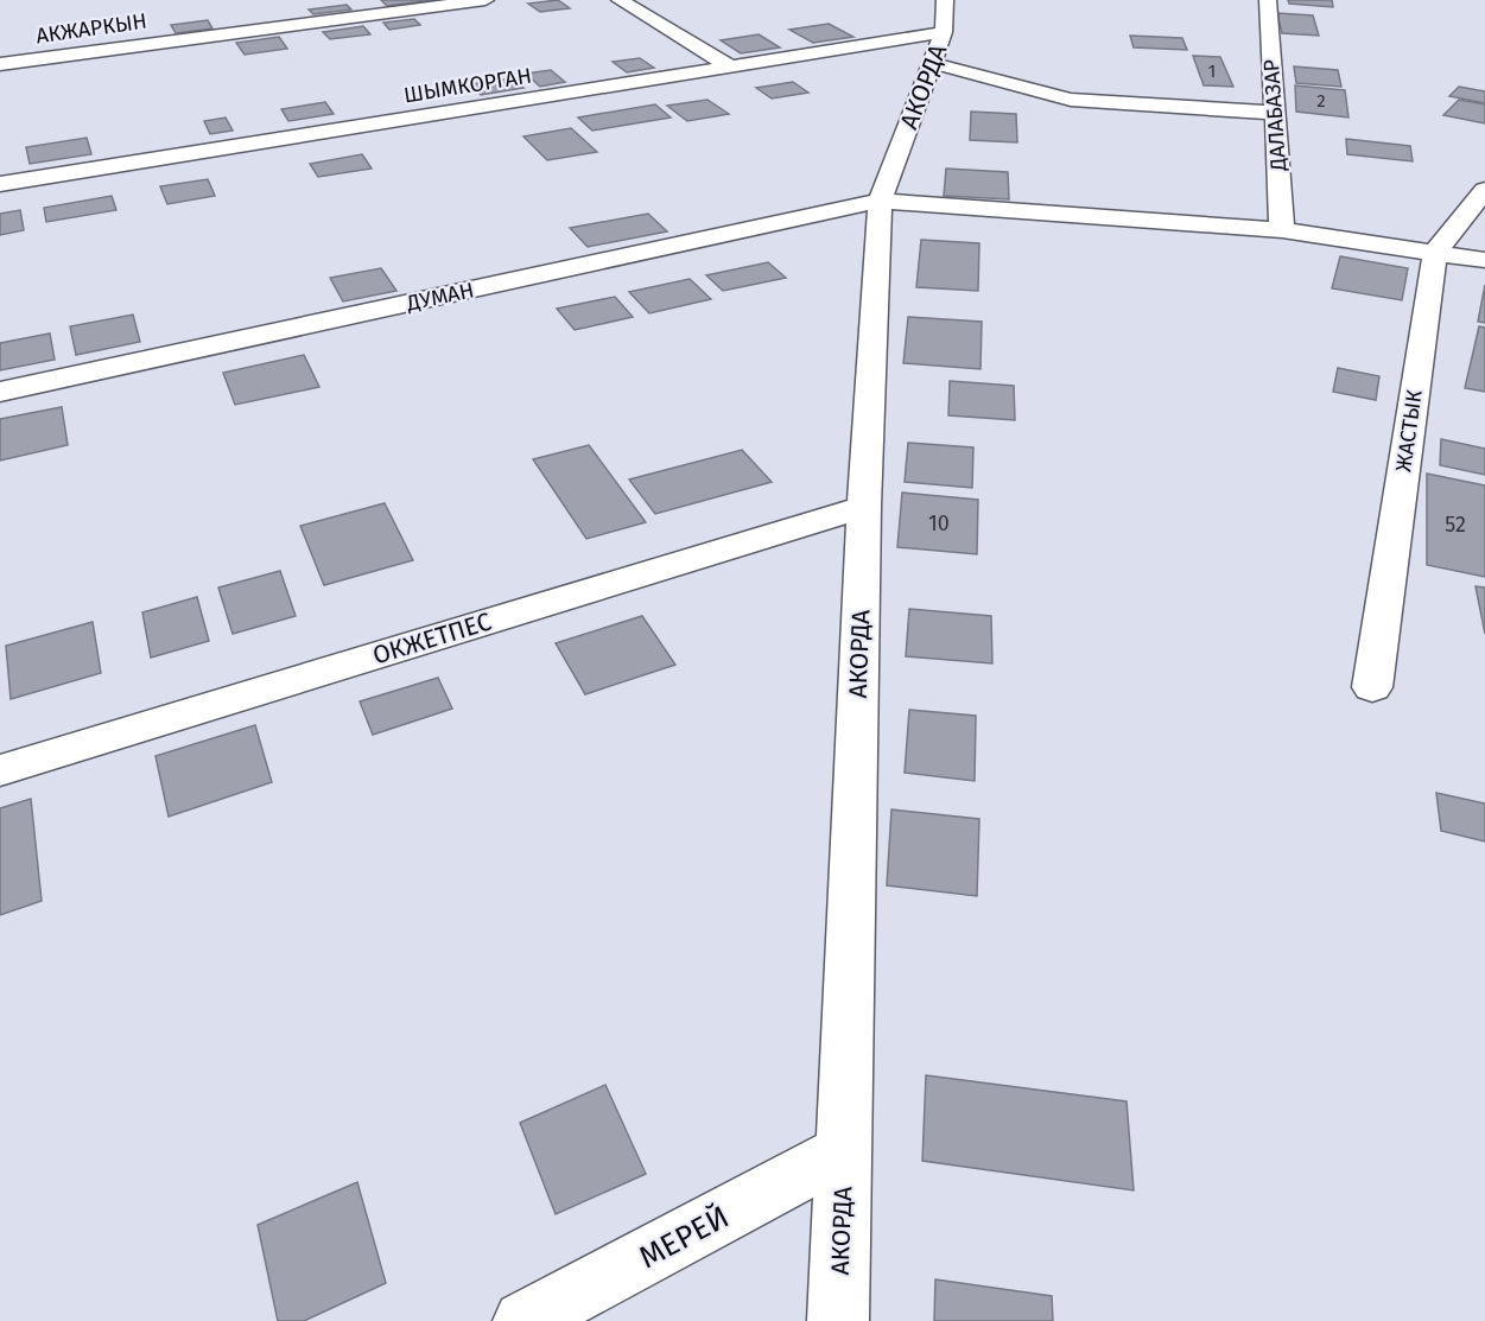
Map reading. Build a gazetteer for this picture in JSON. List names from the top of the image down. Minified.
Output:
{"streets":{"street":["АКЖАРКЫН","ШЫМКОРГАН","АКОРДА","ДАЛАБАЗАР","ДУМАН","ЖАСТЫК","ОКЖЕТПЕС","МЕРЕЙ"]},"crossings":[["ШЫМКОРГАН","АКОРДА"],["АКОРДА","ДУМАН"],["АКОРДА","ОКЖЕТПЕС"],["АКОРДА","МЕРЕЙ"],["ДАЛАБАЗАР","ДУМАН"],["ДУМАН","ЖАСТЫК"]],"house_numbers":["1","2","10","52"]}
